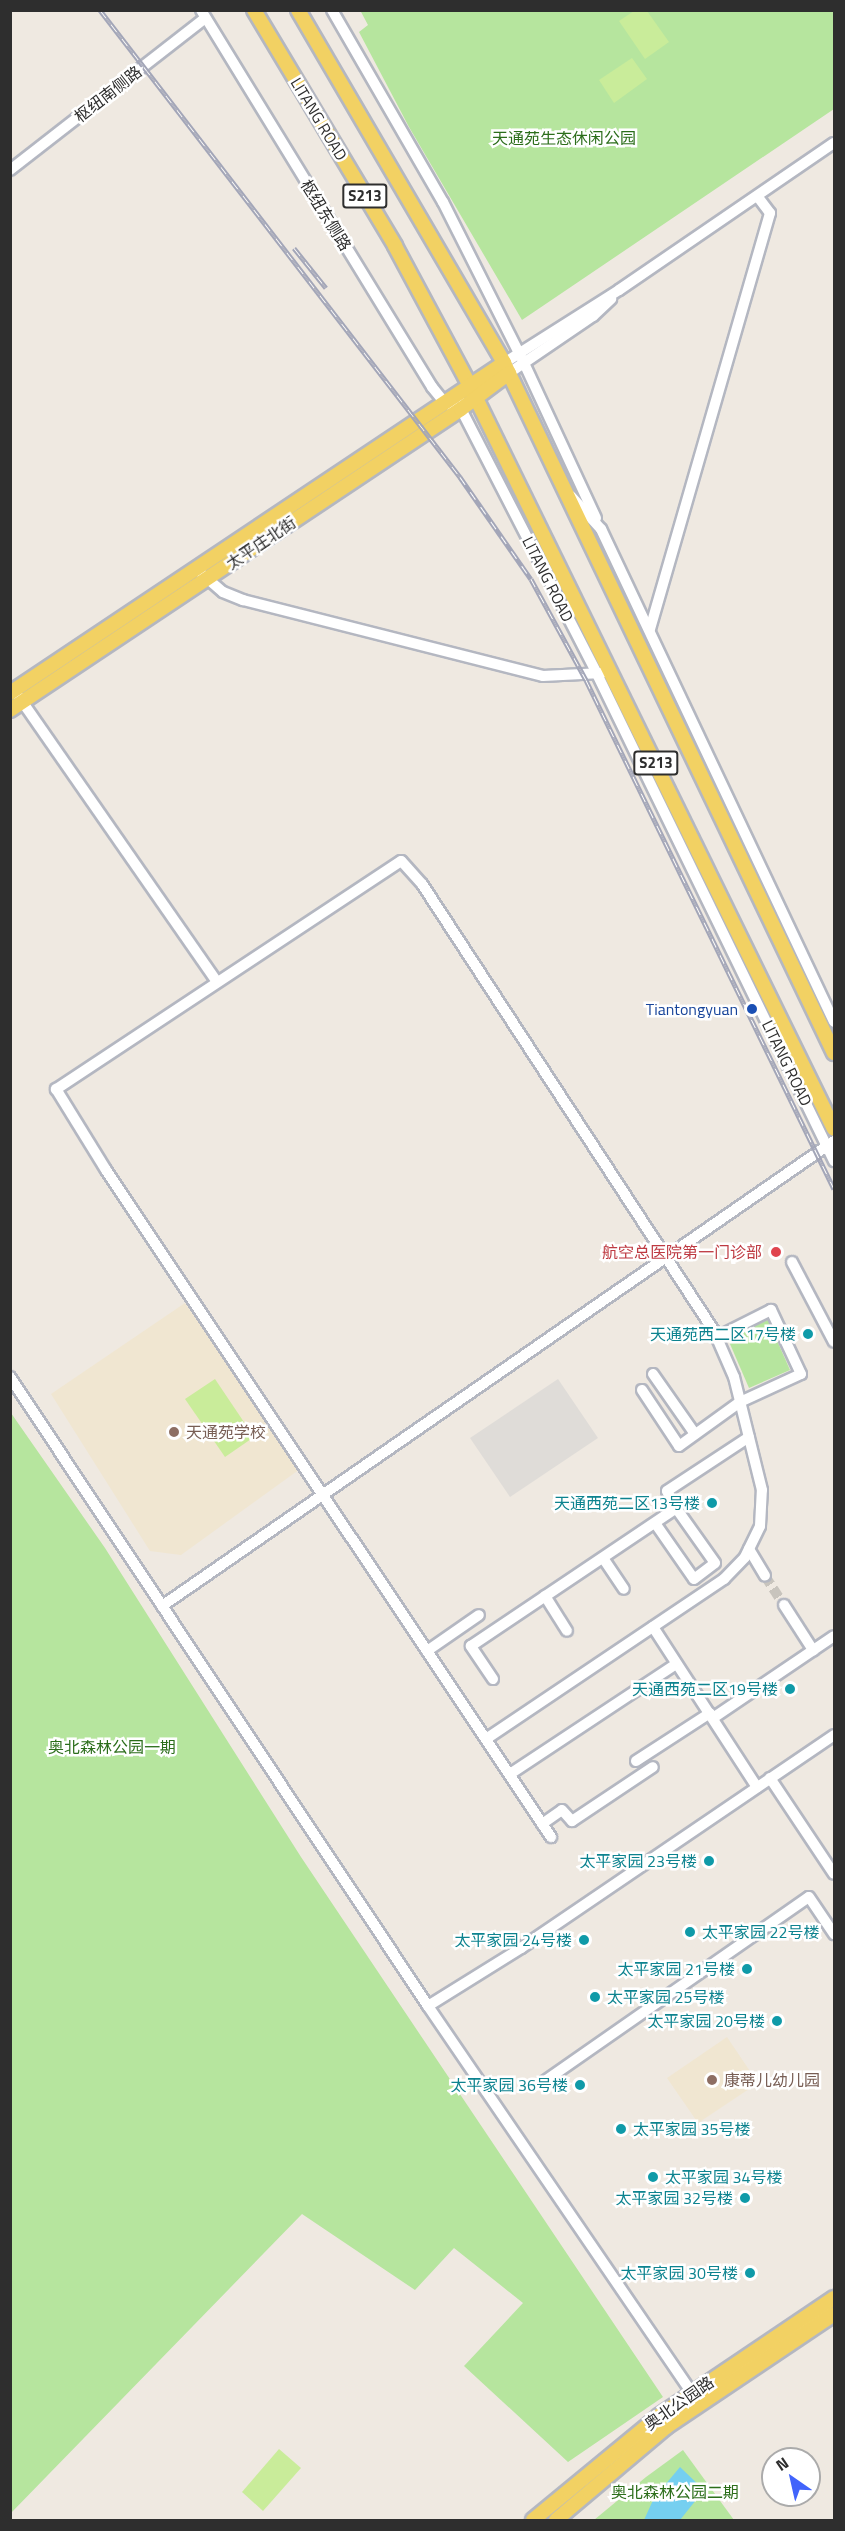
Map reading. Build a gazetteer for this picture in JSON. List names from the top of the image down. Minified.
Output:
{"streets":{"main road":["LITANG ROAD","S213","太平庄北街","奥北公园路"],"street":["枢纽南侧路","枢纽东侧路"]},"crossings":[["枢纽南侧路","枢纽东侧路"],["LITANG ROAD","太平庄北街"],["枢纽东侧路","太平庄北街"]],"parks":["天通苑生态休闲公园","奥北森林公园一期","奥北森林公园二期"],"places":["Tiantongyuan","航空总医院第一门诊部","天通苑西二区17号楼","天通苑学校","天通西苑二区13号楼","天通西苑二区19号楼","太平家园 23号楼","太平家园 22号楼","太平家园 24号楼","太平家园 21号楼","太平家园 25号楼","太平家园 20号楼","康蒂儿幼儿园","太平家园 36号楼","太平家园 35号楼","太平家园 34号楼","太平家园 32号楼","太平家园 30号楼"],"north":"top left"}
